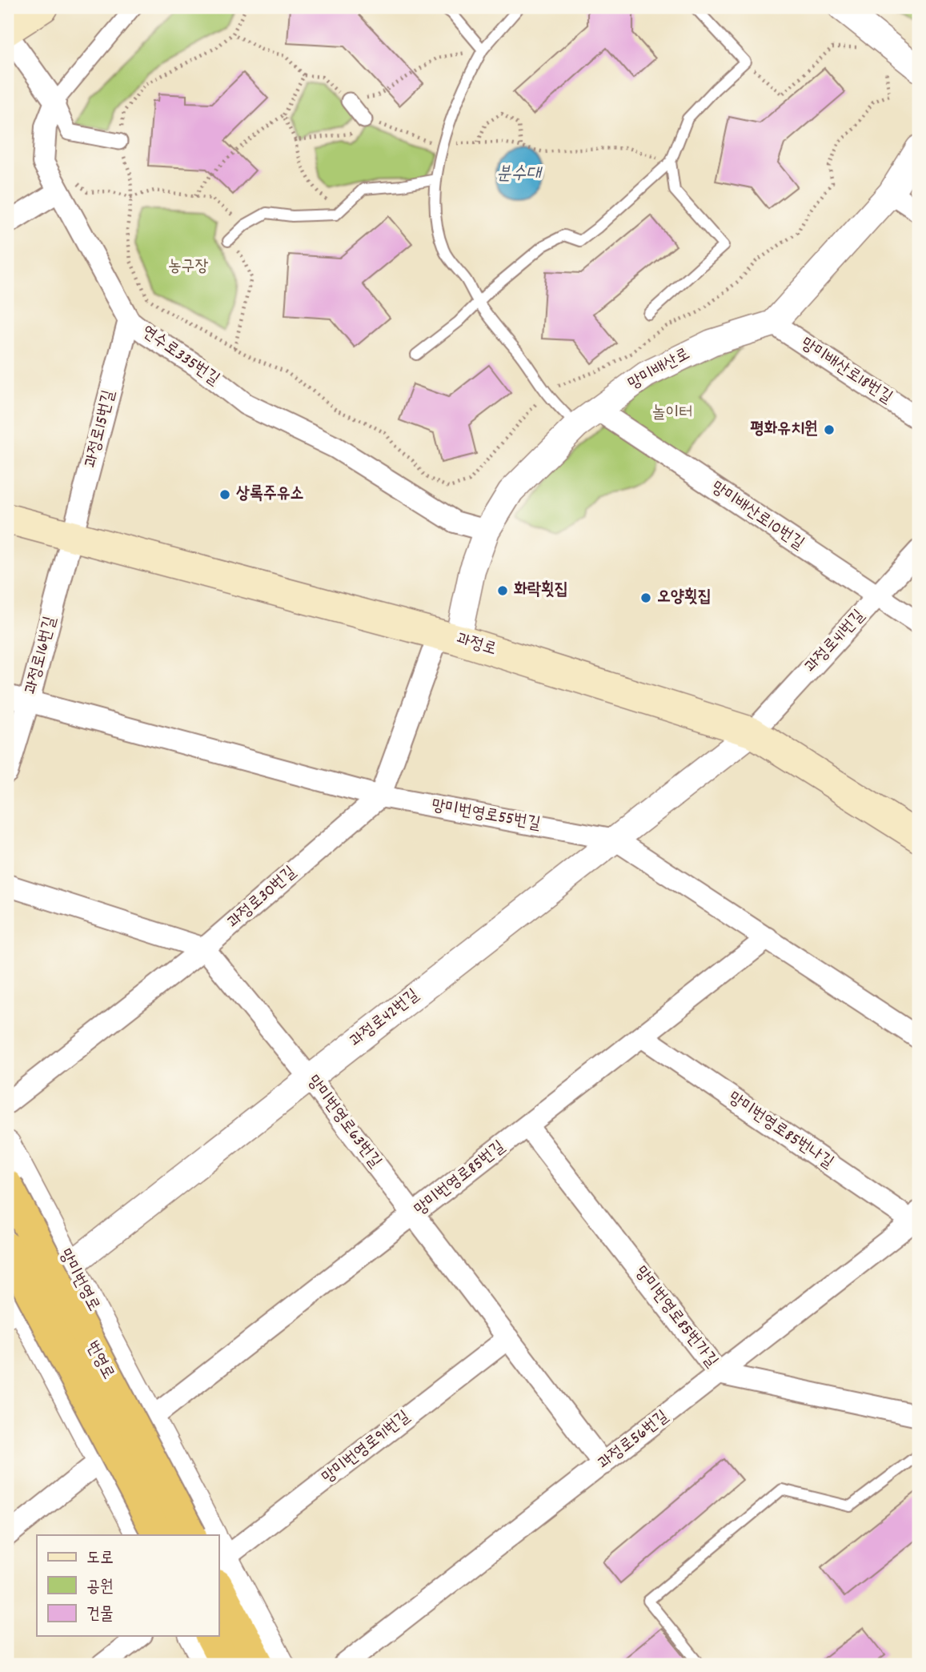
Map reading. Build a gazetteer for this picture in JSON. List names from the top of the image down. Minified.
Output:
{"streets":{"highway":["번영로"],"main road":["과정로"],"street":["연수로335번길","망미배산로","망미배산로18번길","과정로15번길","망미배산로10번길","과정로41번길","과정로16번길","망미번영로55번길","과정로30번길","과정로42번길","망미번영로63번길","망미번영로85번나길","망미번영로85번길","망미번영로","망미번영로85번가길","과정로56번길","망미번영로91번길"]},"crossings":[["연수로335번길","망미배산로"],["연수로335번길","과정로15번길"],["망미배산로","망미배산로18번길"],["망미배산로","망미배산로10번길"],["망미배산로","과정로"],["망미배산로","과정로30번길"],["과정로15번길","과정로"],["과정로15번길","과정로16번길"],["망미배산로10번길","과정로41번길"],["과정로41번길","과정로"],["과정로41번길","과정로42번길"],["과정로","과정로16번길"],["과정로","과정로30번길"],["과정로","과정로42번길"],["과정로16번길","망미번영로55번길"],["망미번영로55번길","과정로30번길"],["망미번영로55번길","과정로42번길"],["망미번영로55번길","망미번영로85번길"],["과정로30번길","망미번영로63번길"],["과정로42번길","망미번영로63번길"],["과정로42번길","망미번영로"],["망미번영로63번길","망미번영로85번길"],["망미번영로63번길","과정로56번길"],["망미번영로63번길","망미번영로91번길"],["망미번영로85번나길","망미번영로85번길"],["망미번영로85번나길","과정로56번길"],["망미번영로85번길","망미번영로"],["망미번영로85번길","망미번영로85번가길"],["망미번영로","망미번영로91번길"],["망미번영로85번가길","과정로56번길"]],"water":["분수대"],"parks":["농구장","놀이터"],"places":["평화유치원","상록주유소","화락횟집","오양횟집"],"legend":["도로","공원","건물"]}
